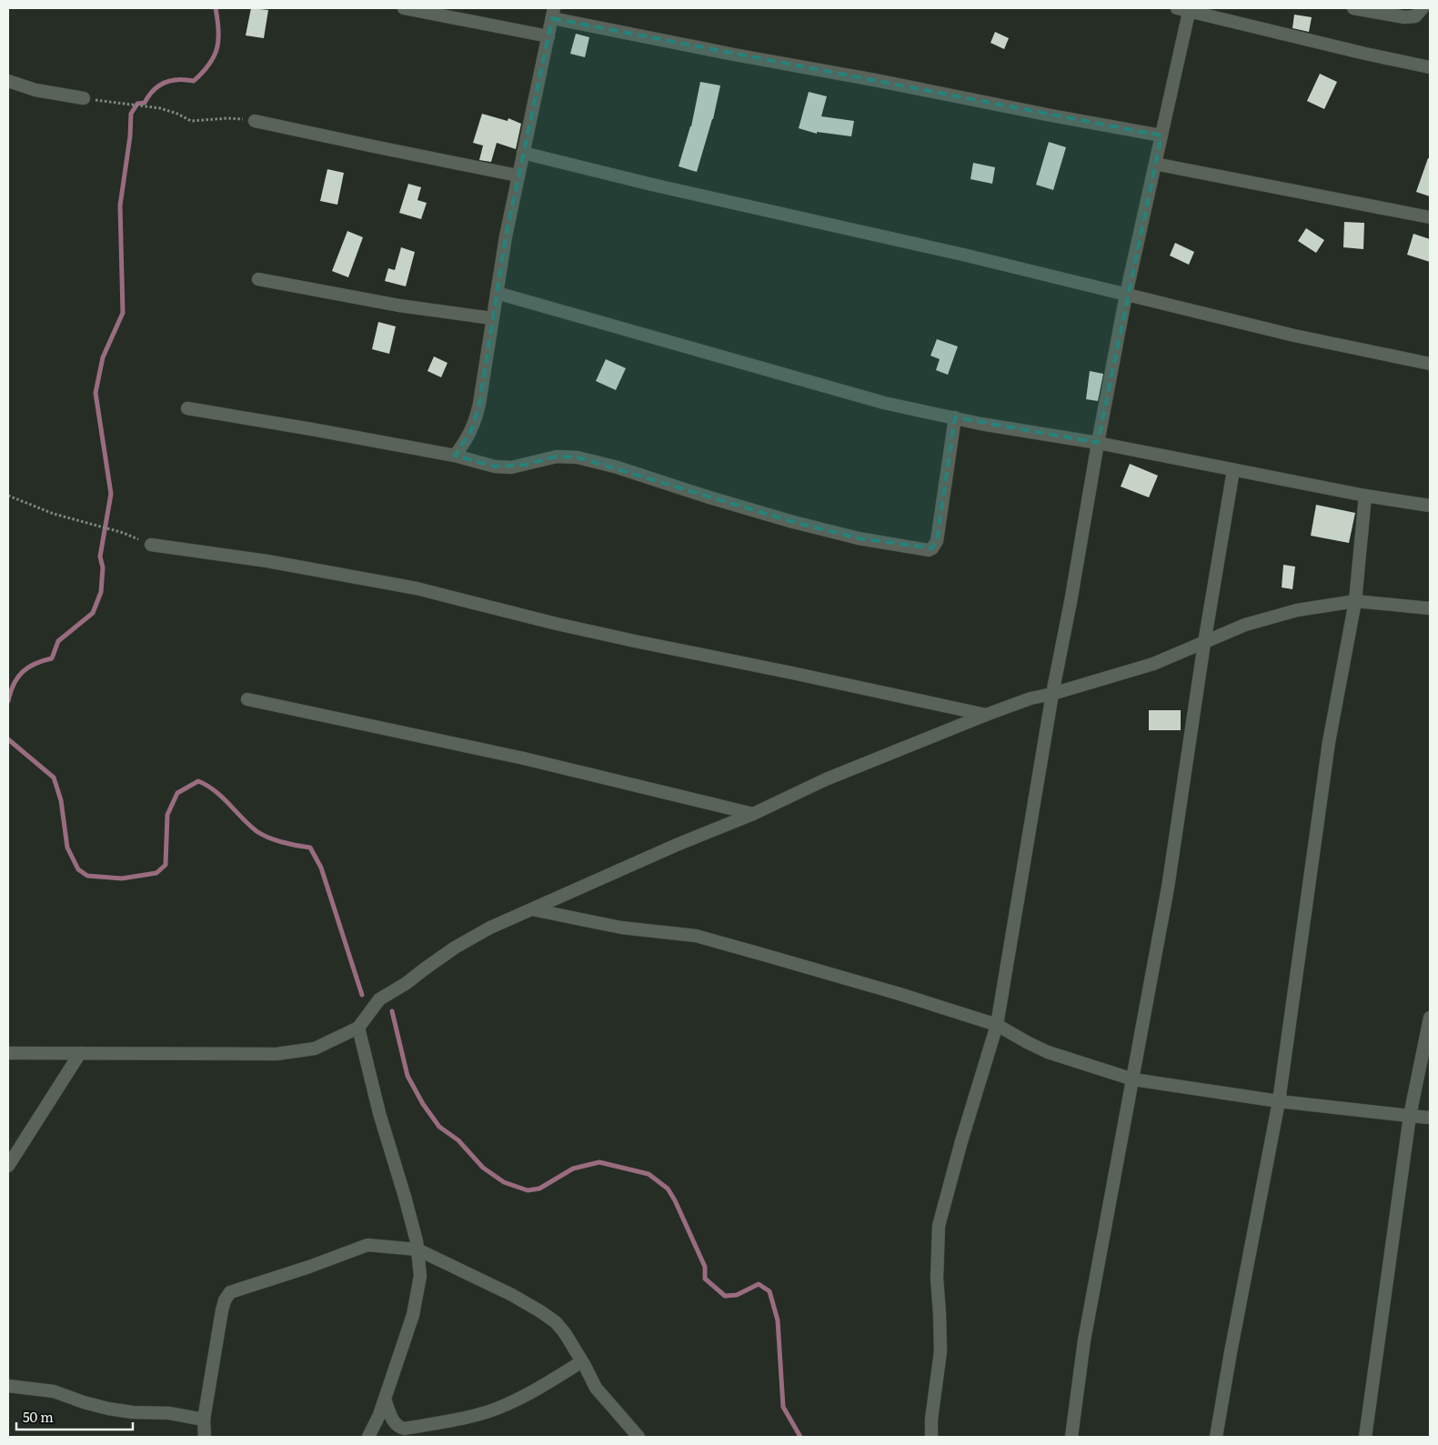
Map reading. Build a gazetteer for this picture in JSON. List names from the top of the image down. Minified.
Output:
{"scale_bar":"50 m"}
